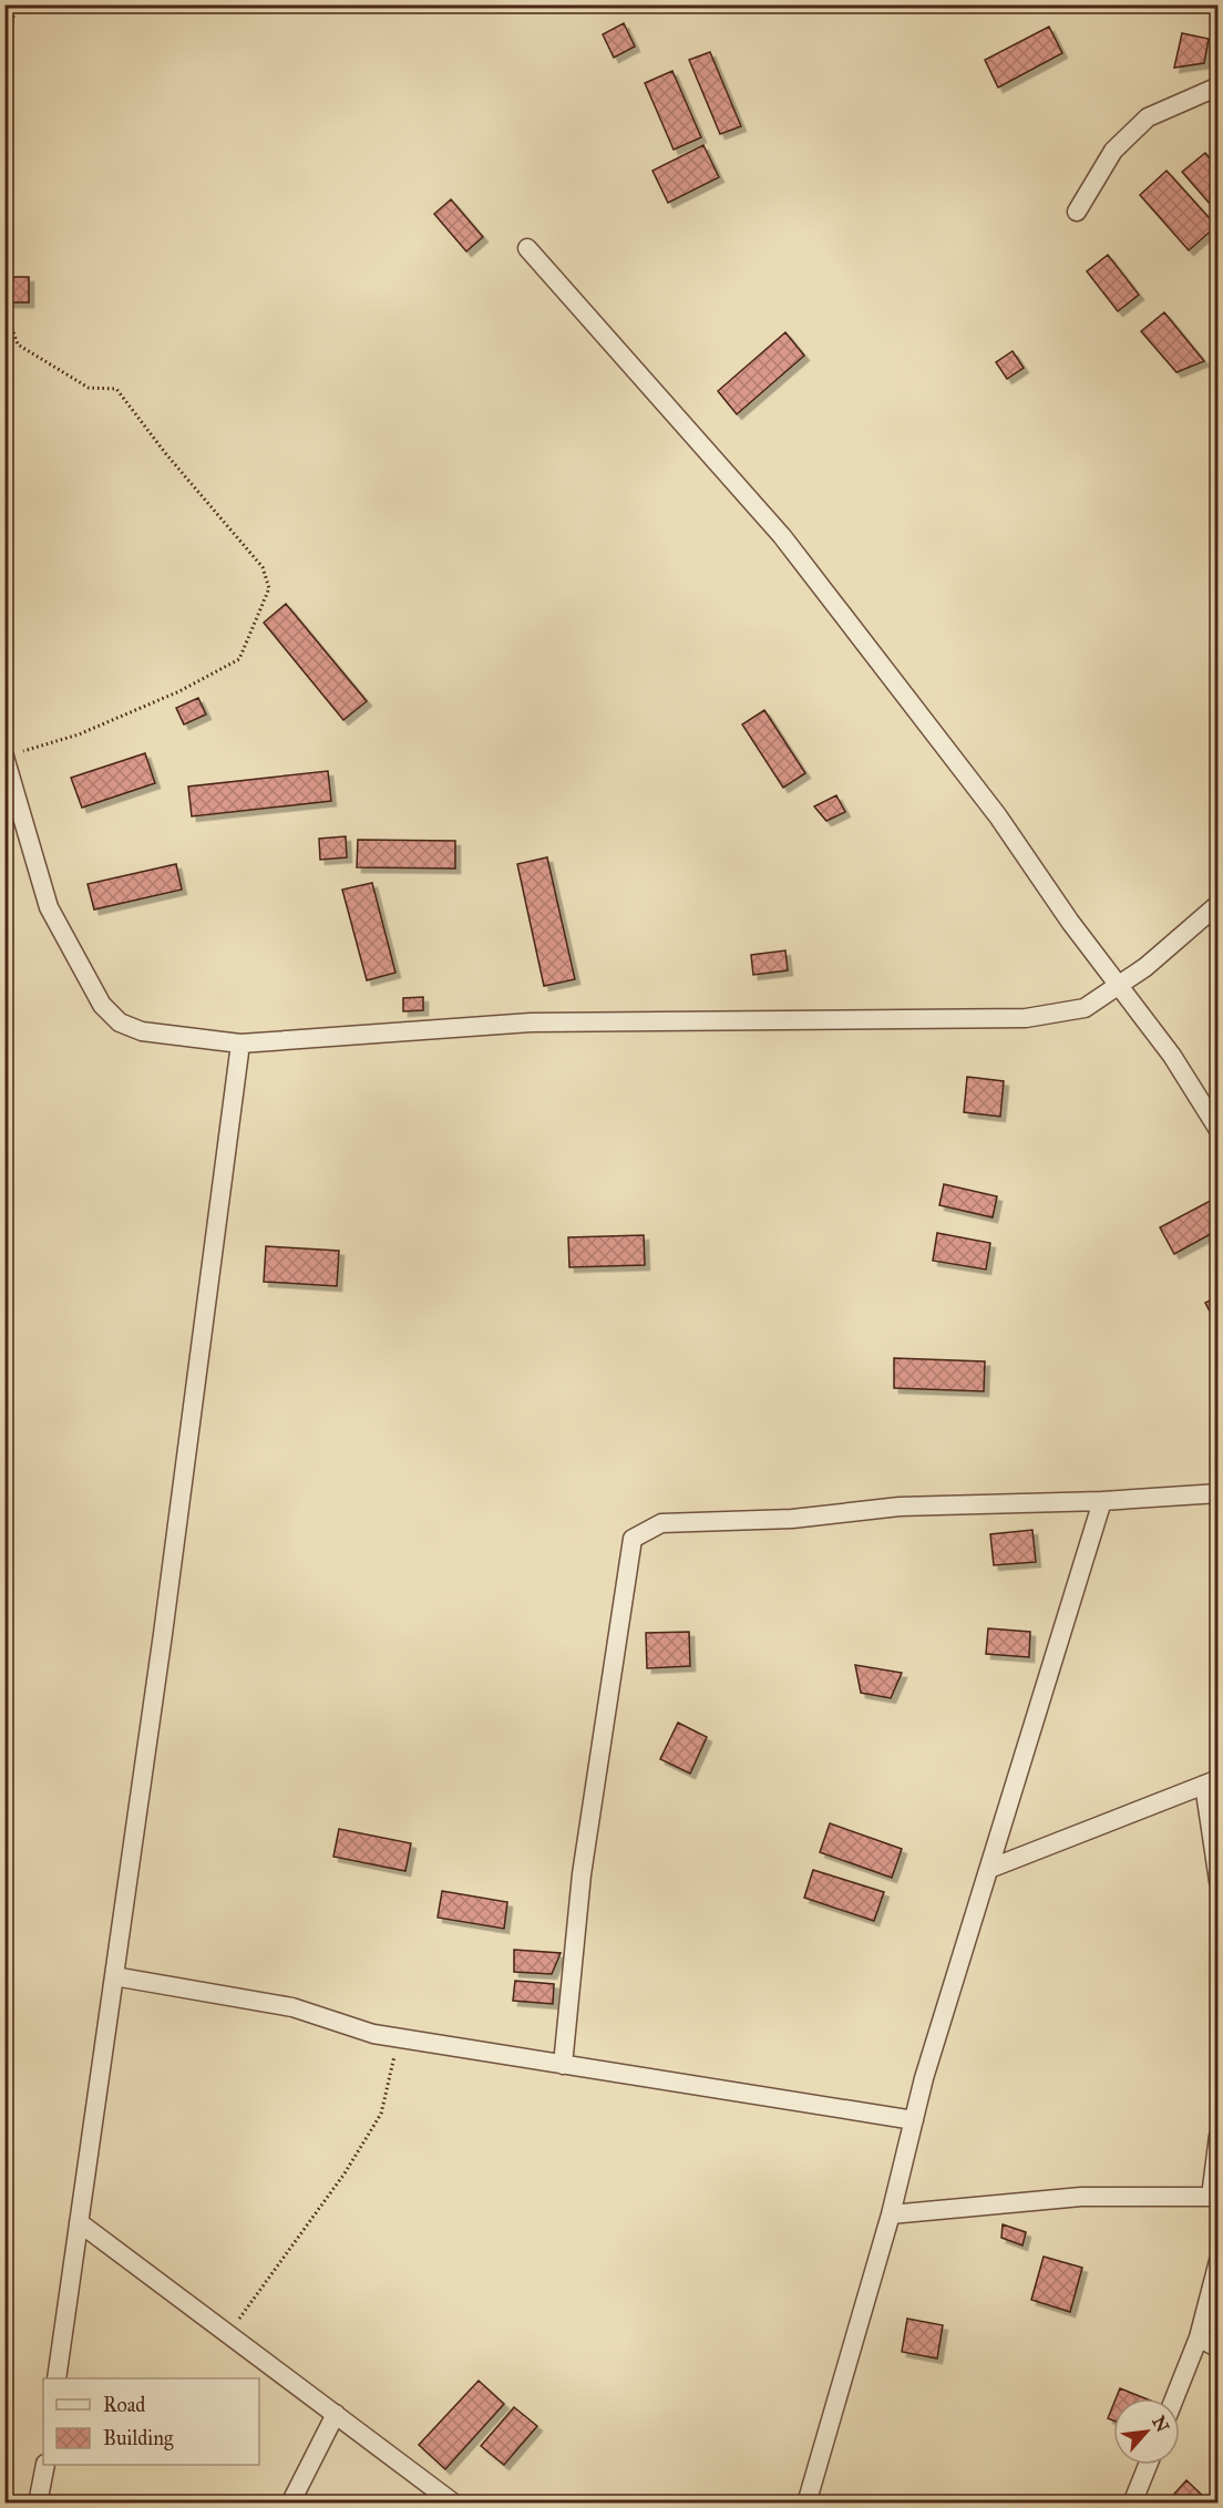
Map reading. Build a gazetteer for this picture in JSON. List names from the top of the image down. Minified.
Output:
{"legend":["Road","Building"],"north":"top right"}
